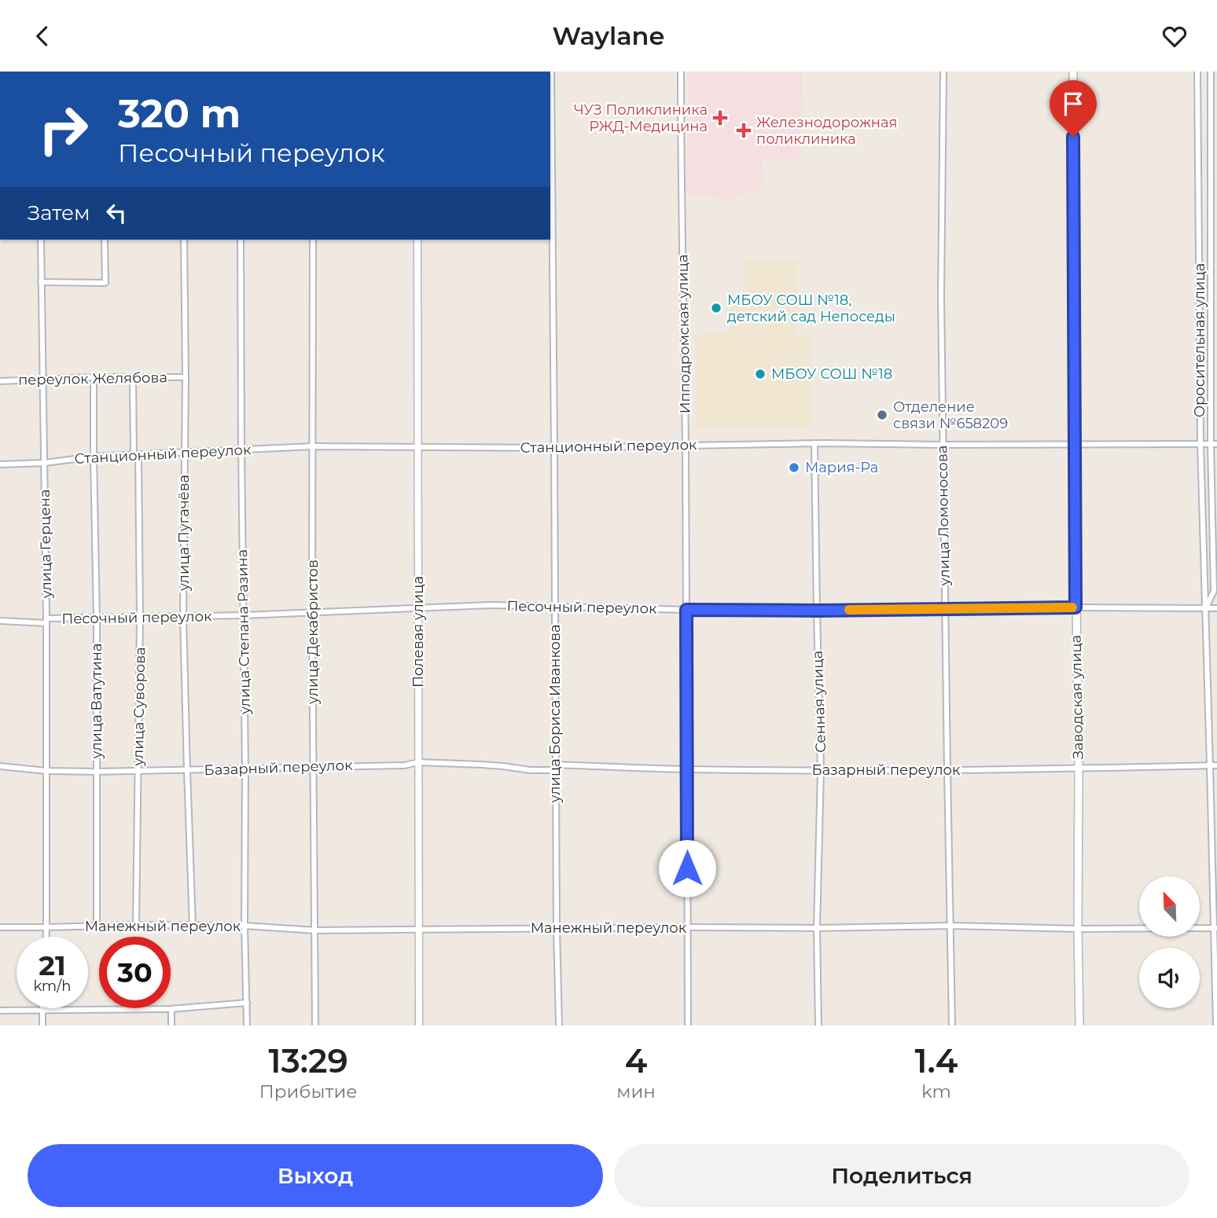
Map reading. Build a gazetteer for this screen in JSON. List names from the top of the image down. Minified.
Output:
{"streets":{"main road":["Заводская улица"],"street":["Ипподромская улица","Оросительная улица","переулок Желябова","Станционный переулок","улица Ломоносова","улица Пугачёва","улица Герцена","Песочный переулок","улица Степана Разина","улица Декабристов","Полевая улица","улица Ватутина","Сенная улица","улица Суворова","улица Бориса Иванкова","Базарный переулок","Манежный переулок"]},"crossings":[["Ипподромская улица","Станционный переулок"],["Ипподромская улица","Песочный переулок"],["Ипподромская улица","Базарный переулок"],["Ипподромская улица","Манежный переулок"],["Оросительная улица","Станционный переулок"],["Оросительная улица","Песочный переулок"],["Оросительная улица","Базарный переулок"],["Оросительная улица","Манежный переулок"],["переулок Желябова","улица Пугачёва"],["переулок Желябова","улица Герцена"],["переулок Желябова","улица Ватутина"],["переулок Желябова","улица Суворова"],["Станционный переулок","улица Ломоносова"],["Станционный переулок","улица Пугачёва"],["Станционный переулок","улица Герцена"],["Станционный переулок","улица Степана Разина"],["Станционный переулок","улица Декабристов"],["Станционный переулок","Полевая улица"],["Станционный переулок","Заводская улица"],["Станционный переулок","улица Ватутина"],["Станционный переулок","Сенная улица"],["Станционный переулок","улица Суворова"],["Станционный переулок","улица Бориса Иванкова"],["улица Ломоносова","Песочный переулок"],["улица Ломоносова","Базарный переулок"],["улица Ломоносова","Манежный переулок"],["улица Пугачёва","Песочный переулок"],["улица Пугачёва","Базарный переулок"],["улица Пугачёва","Манежный переулок"],["улица Герцена","Песочный переулок"],["улица Герцена","Базарный переулок"],["улица Герцена","Манежный переулок"],["Песочный переулок","улица Степана Разина"],["Песочный переулок","улица Декабристов"],["Песочный переулок","Полевая улица"],["Песочный переулок","Заводская улица"],["Песочный переулок","улица Ватутина"],["Песочный переулок","Сенная улица"],["Песочный переулок","улица Суворова"],["Песочный переулок","улица Бориса Иванкова"],["улица Степана Разина","Базарный переулок"],["улица Степана Разина","Манежный переулок"],["улица Декабристов","Базарный переулок"],["улица Декабристов","Манежный переулок"],["Полевая улица","Базарный переулок"],["Полевая улица","Манежный переулок"],["Заводская улица","Базарный переулок"],["Заводская улица","Манежный переулок"],["улица Ватутина","Базарный переулок"],["улица Ватутина","Манежный переулок"],["Сенная улица","Базарный переулок"],["Сенная улица","Манежный переулок"],["улица Суворова","Базарный переулок"],["улица Суворова","Манежный переулок"],["улица Бориса Иванкова","Базарный переулок"],["улица Бориса Иванкова","Манежный переулок"]],"places":{"health":["ЧУЗ Поликлиника РЖД-Медицина","Железнодорожная поликлиника"],"other":["МБОУ СОШ №18, детский сад Непоседы","МБОУ СОШ №18","Отделение связи №658209","Мария-Ра"]},"north":"top left","page":{"header":"Waylane","turn":["320 m","Песочный переулок"],"then":"Затем","speed":"21 km/h","limit":"30","eta":["13:29","Прибытие","4","мин","1.4","km"],"buttons":["Выход","Поделиться"]}}
